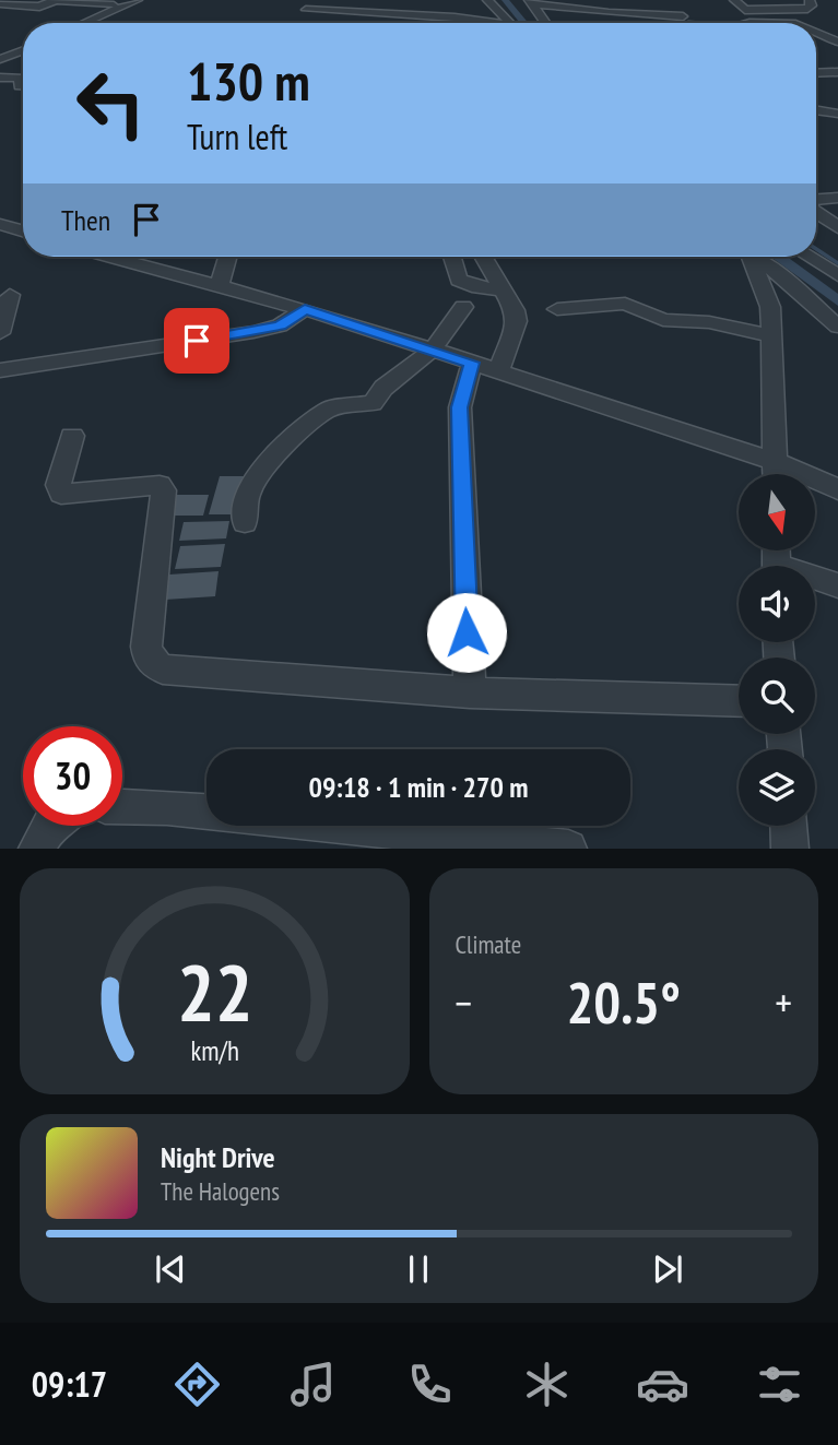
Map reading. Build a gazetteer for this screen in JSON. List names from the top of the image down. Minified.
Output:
{"north":"bottom","page":{"turn":["130 m","Turn left"],"then":"Then","limit":"30","trip":"09:18 · 1 min · 270 m","tile":"Climate","heat":["−","20.5°","+"],"song":["Night Drive","The Halogens"],"tabs":"09:17","gauge":["22","km/h"]}}
